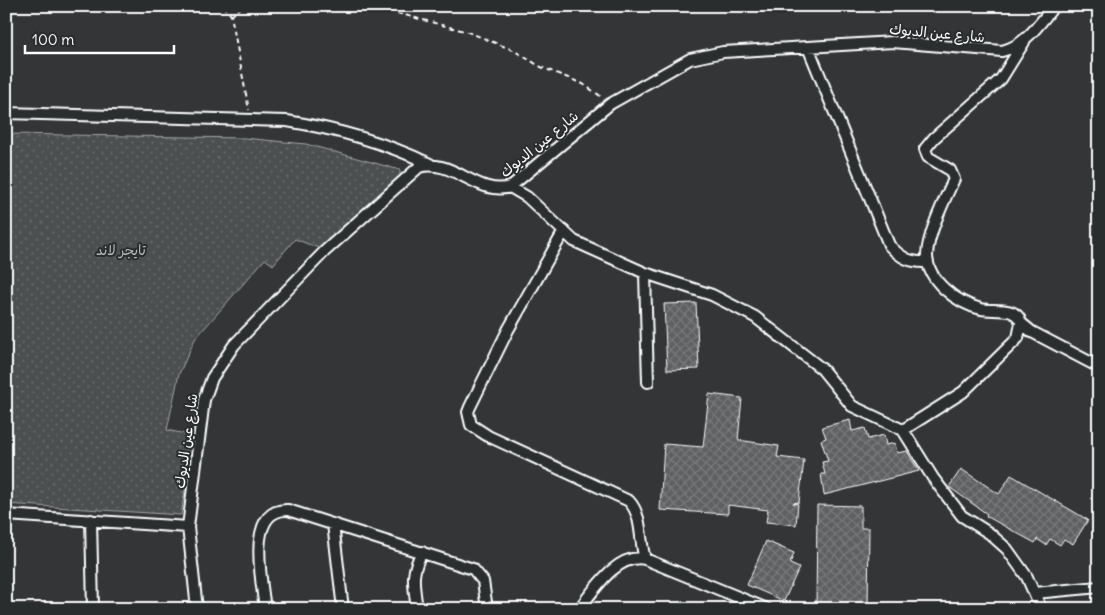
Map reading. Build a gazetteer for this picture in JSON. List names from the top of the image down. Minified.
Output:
{"streets":{"street":["شارع عين الديوك"]},"parks":["تايجر لاند"],"scale_bar":"100 m"}
